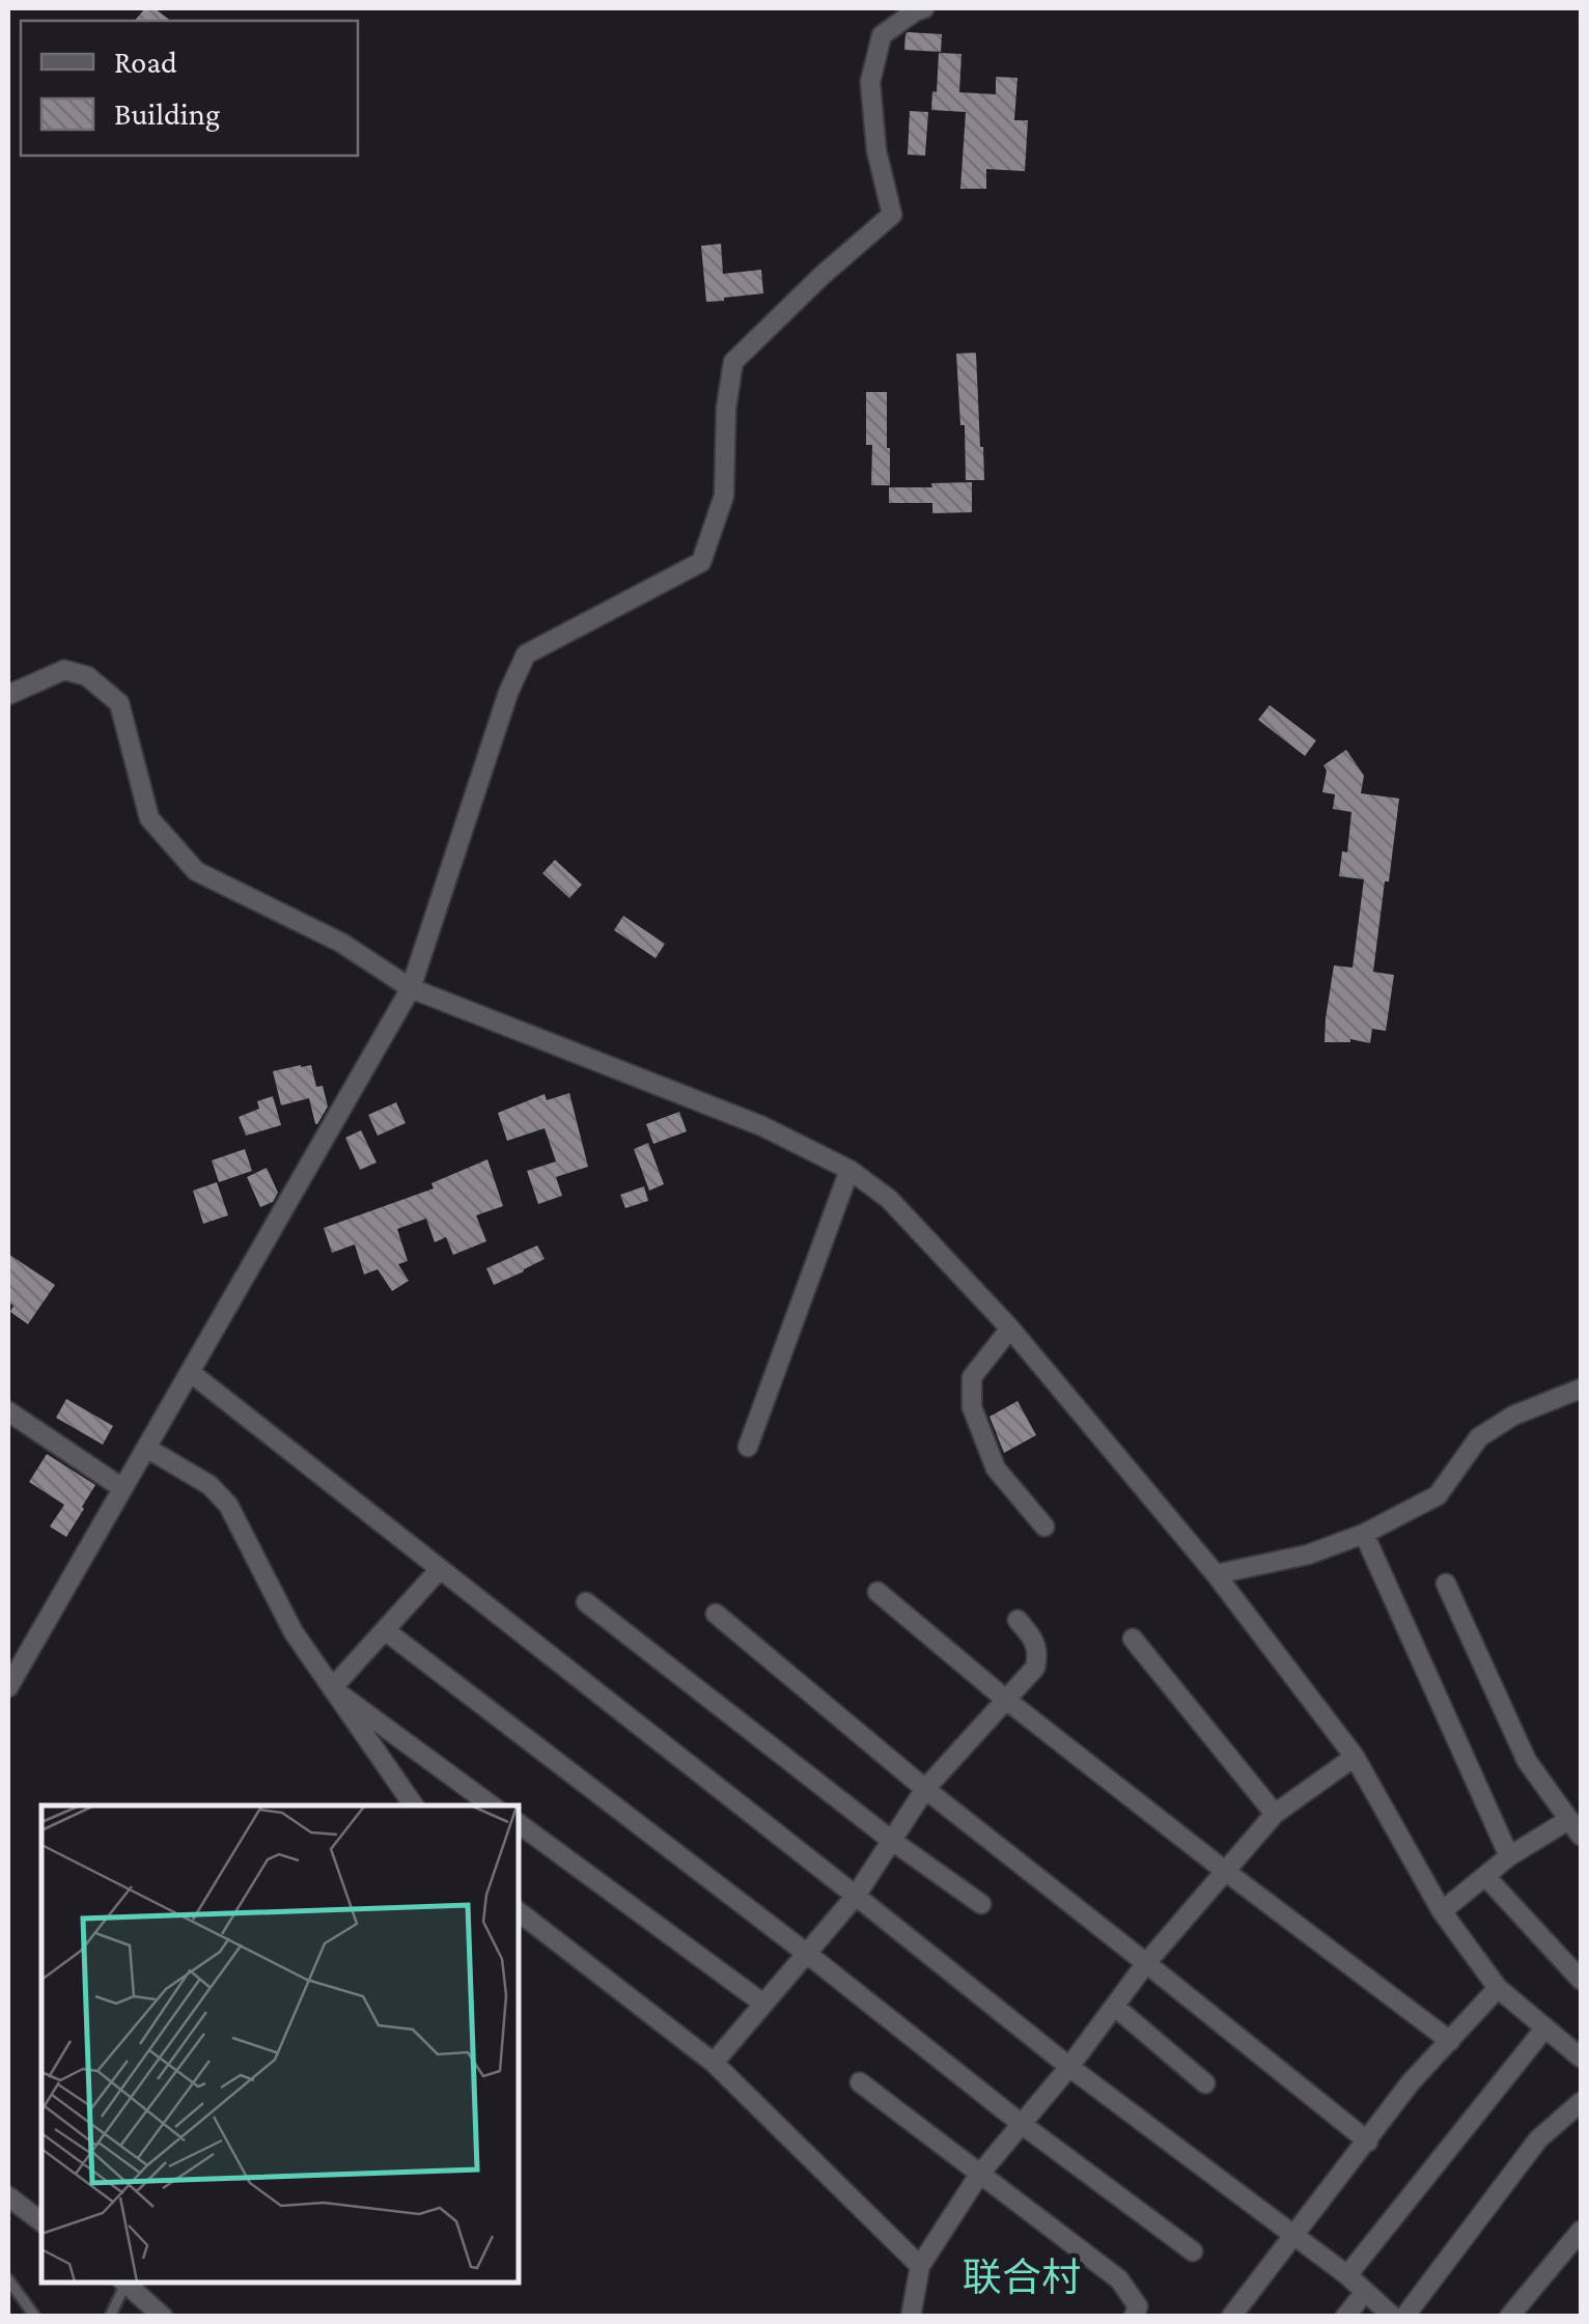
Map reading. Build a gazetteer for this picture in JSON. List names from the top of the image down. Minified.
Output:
{"districts":["联合村"],"legend":["Road","Building"]}
